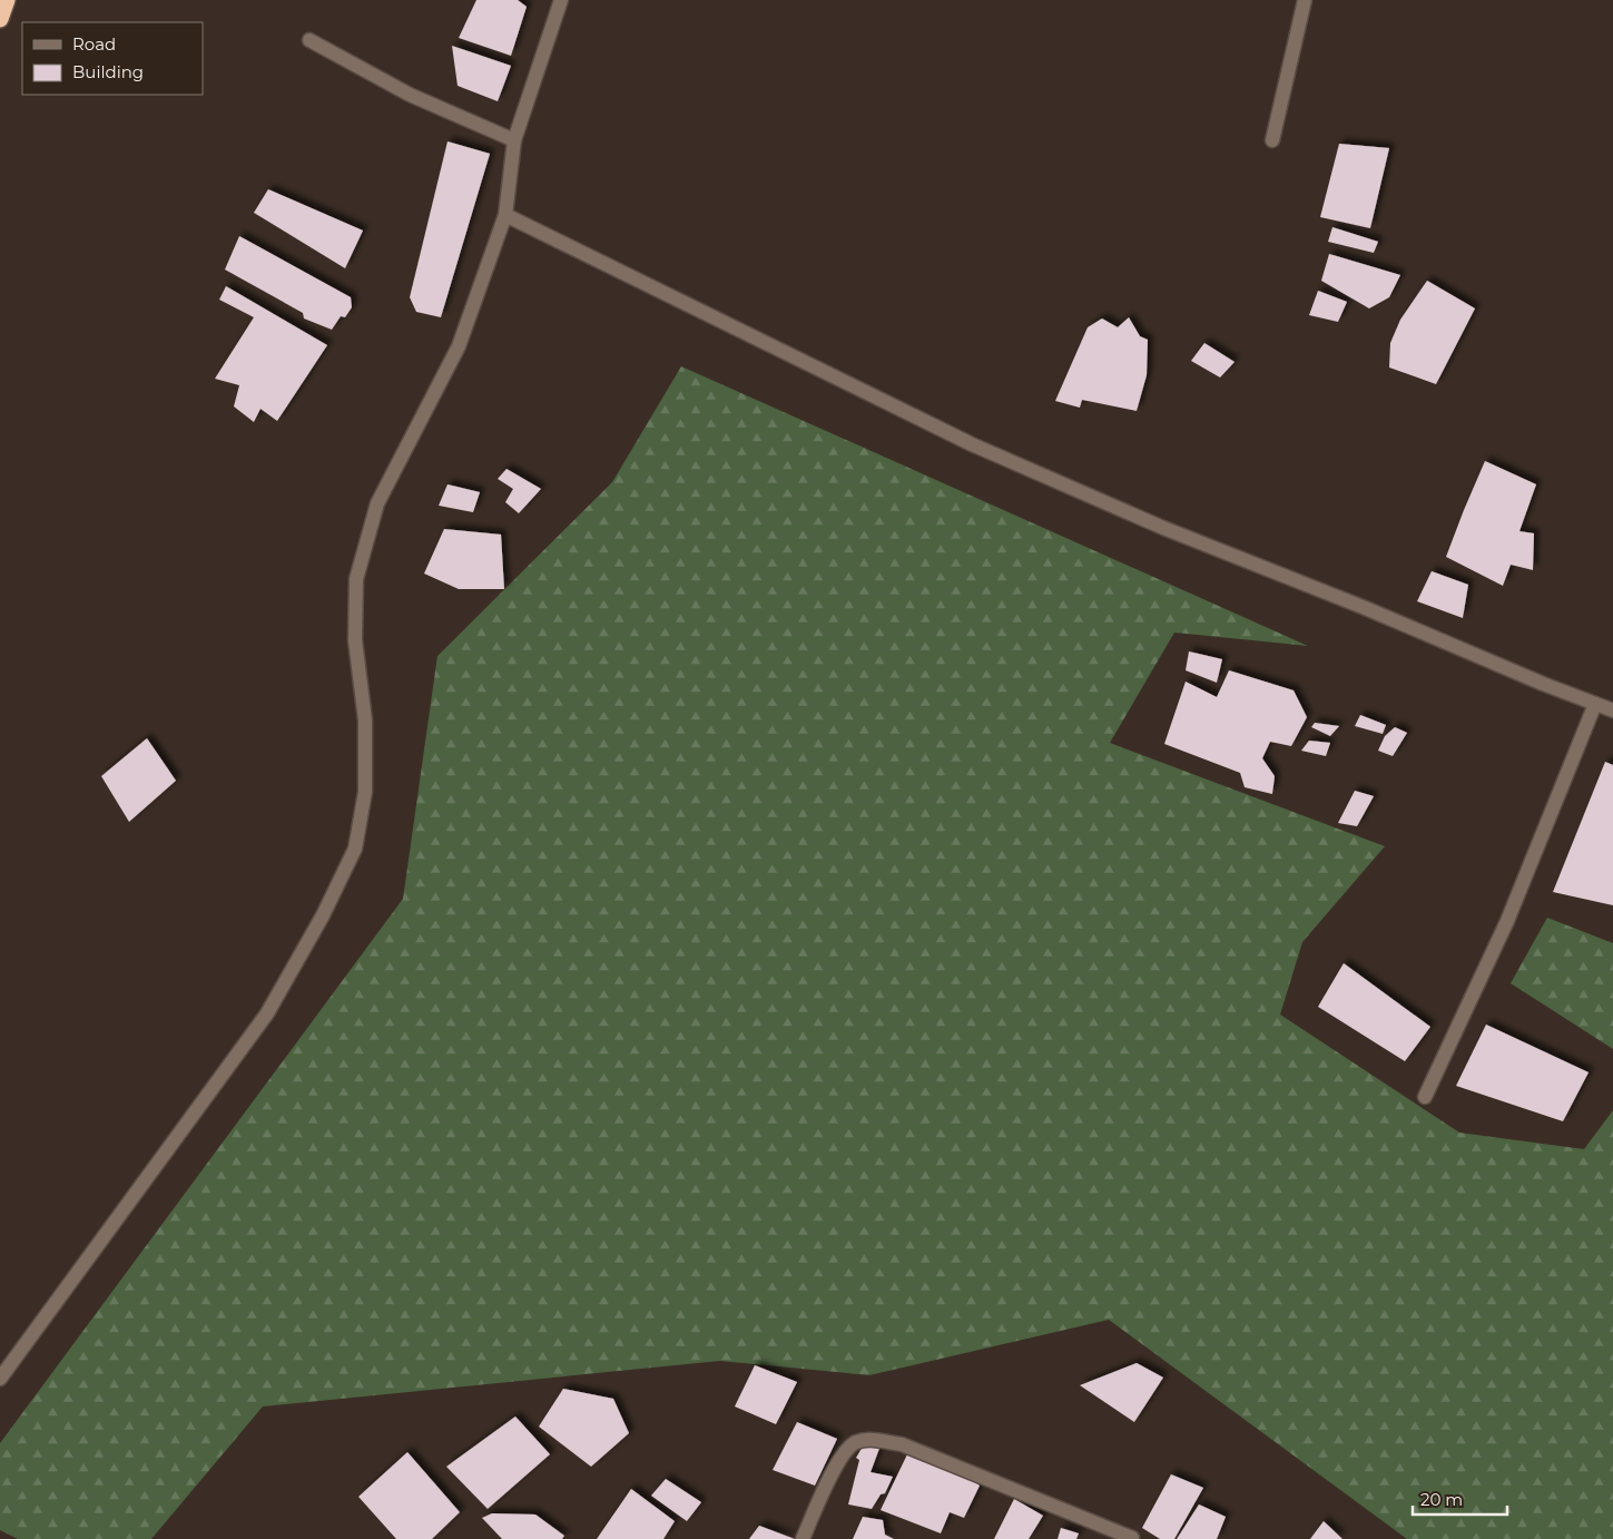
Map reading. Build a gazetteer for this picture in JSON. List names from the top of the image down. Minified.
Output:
{"legend":["Road","Building"],"scale_bar":"20 m"}
